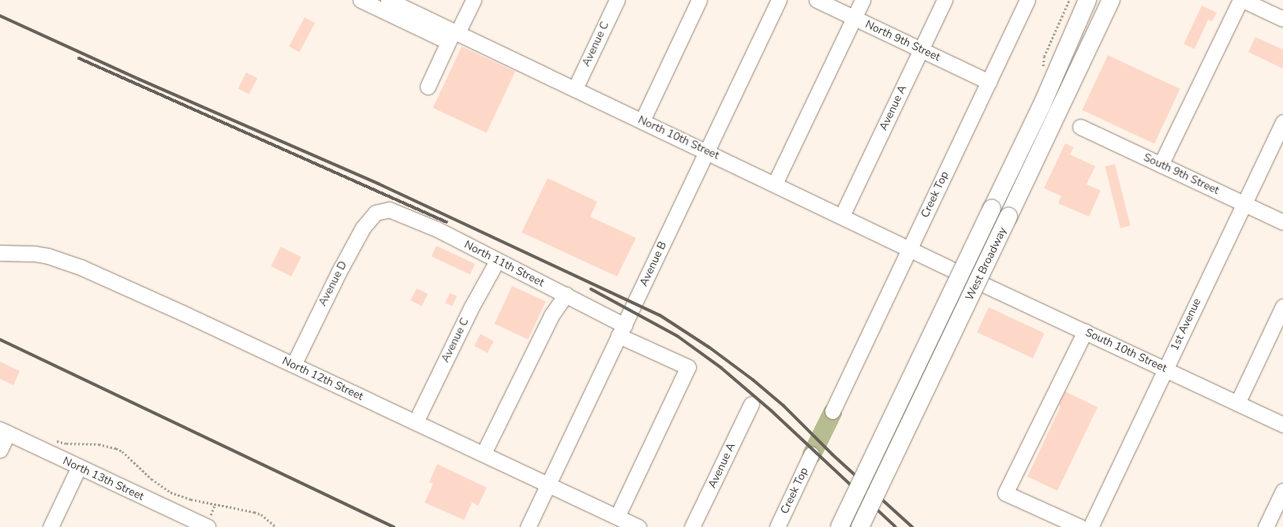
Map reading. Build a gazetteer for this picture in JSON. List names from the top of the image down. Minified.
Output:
{"streets":{"main road":["West Broadway"],"street":["North 9th Street","Avenue C","Avenue A","North 10th Street","South 9th Street","Creek Top","North 11th Street","Avenue B","Avenue D","1st Avenue","South 10th Street","North 12th Street","North 13th Street"]},"crossings":[["North 9th Street","Avenue A"],["North 9th Street","Creek Top"],["Avenue C","North 10th Street"],["Avenue C","North 11th Street"],["Avenue C","North 12th Street"],["Avenue A","North 10th Street"],["North 10th Street","Creek Top"],["North 10th Street","Avenue B"],["North 10th Street","South 10th Street"],["South 9th Street","1st Avenue"],["North 11th Street","Avenue B"],["North 11th Street","Avenue D"],["North 11th Street","North 12th Street"],["Avenue B","North 12th Street"],["Avenue D","North 12th Street"],["1st Avenue","South 10th Street"]]}
